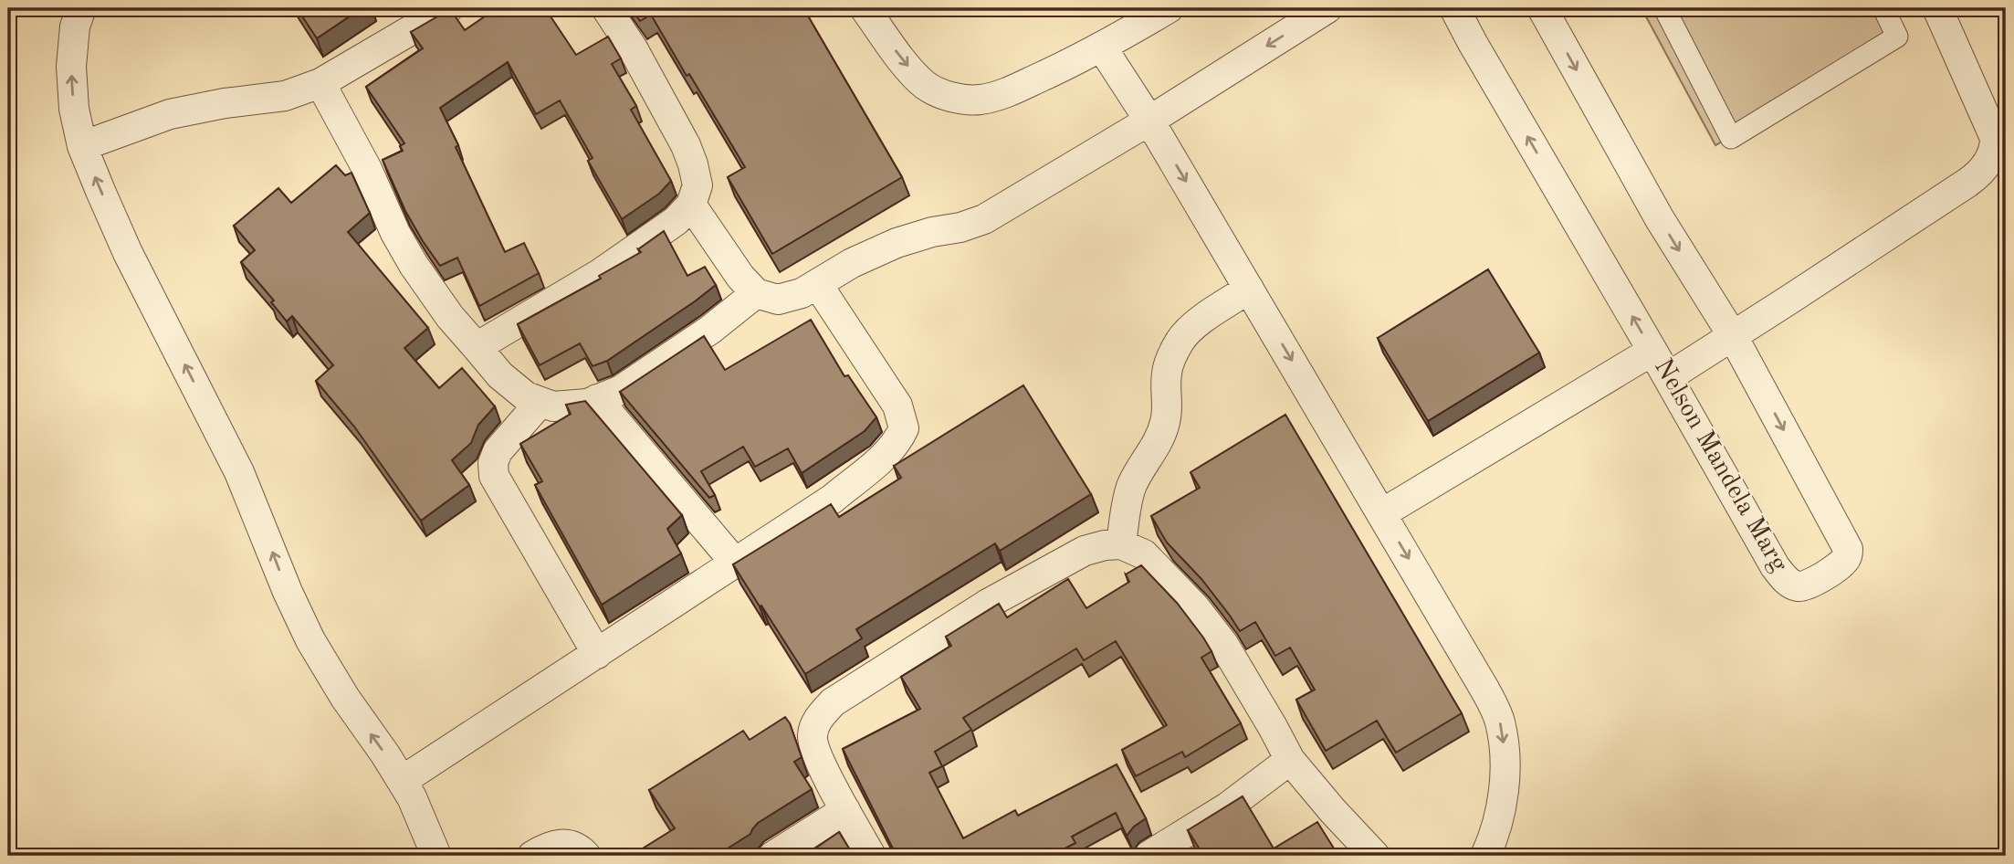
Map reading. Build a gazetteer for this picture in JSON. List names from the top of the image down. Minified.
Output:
{"streets":{"street":["Nelson Mandela Marg"]}}
